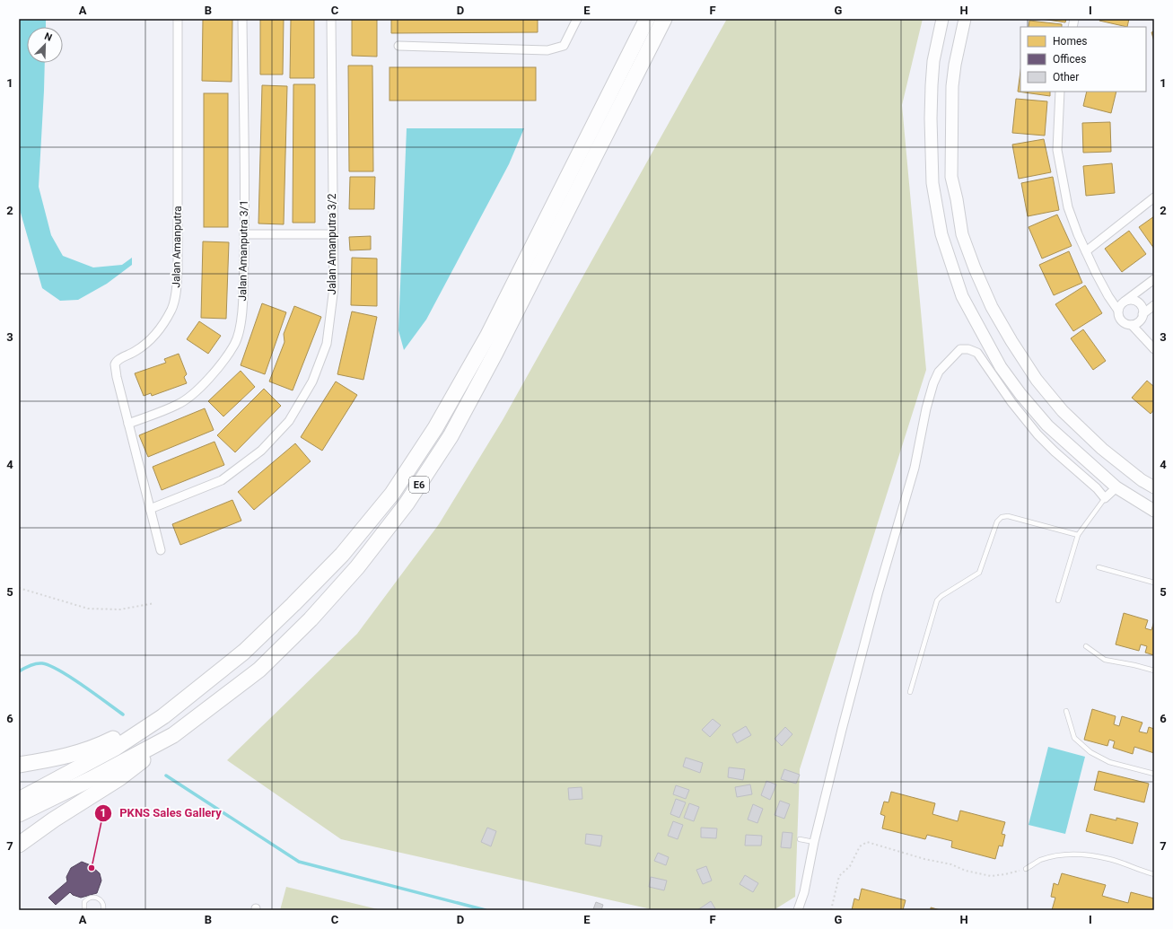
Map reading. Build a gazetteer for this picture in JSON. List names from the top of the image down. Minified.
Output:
{"streets":{"highway":["E6"],"street":["Jalan Amanputra 3/2","Jalan Amanputra","Jalan Amanputra 3/1"]},"crossings":[["Jalan Amanputra 3/2","Jalan Amanputra"],["Jalan Amanputra","Jalan Amanputra 3/1"]],"places":["PKNS Sales Gallery"],"legend":["Homes","Offices","Other"],"north":"top right","grid":{"columns":["A","B","C","D","E","F","G","H","I"],"rows":["1","2","3","4","5","6","7"]}}
